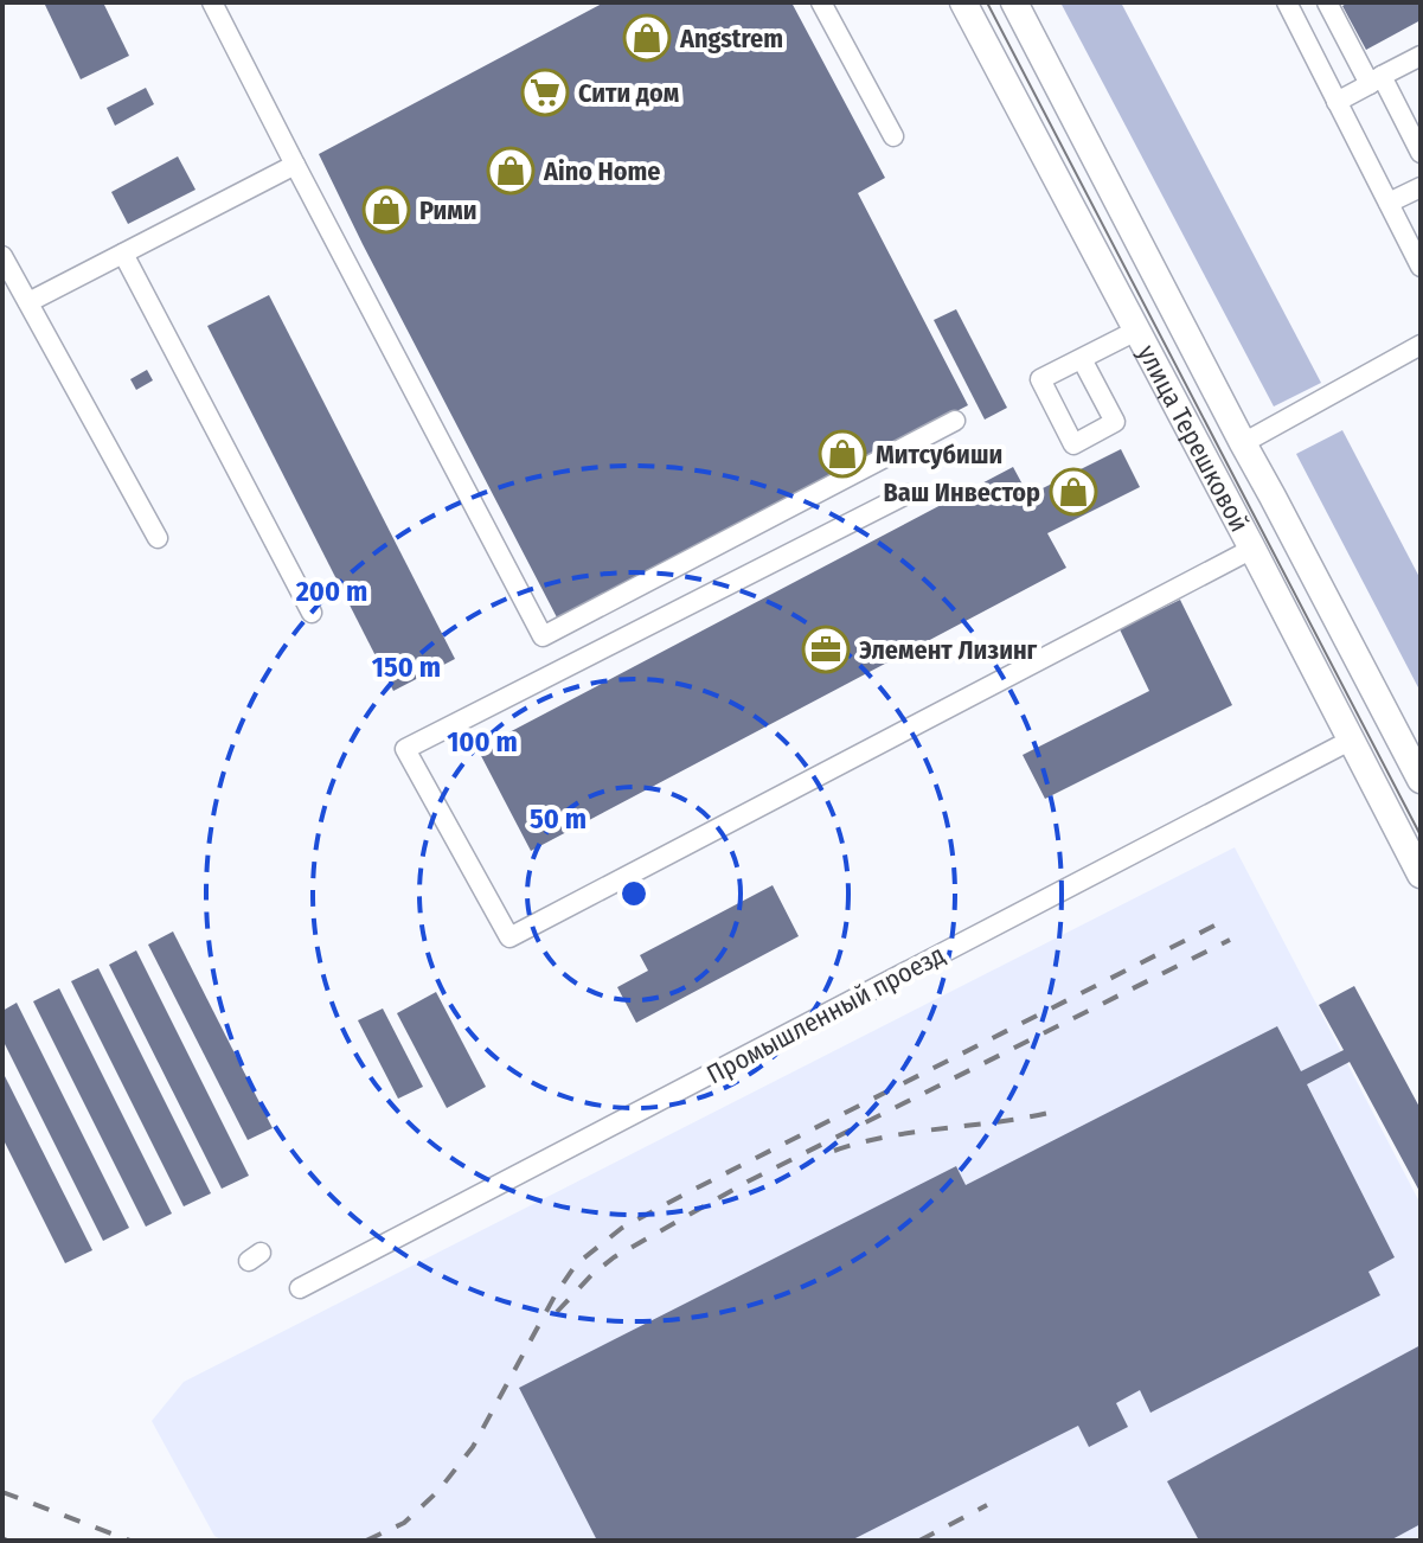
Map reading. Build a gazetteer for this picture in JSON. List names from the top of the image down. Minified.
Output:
{"streets":{"main road":["улица Терешковой"],"lane":["Промышленный проезд"]},"crossings":[["улица Терешковой","Промышленный проезд"]],"places":{"shop":["Angstrem","Aino Home","Рими","Митсубиши","Ваш Инвестор"],"supermarket":["Сити дом"],"office":["Элемент Лизинг"]},"rings":["200 m","150 m","100 m","50 m"]}
